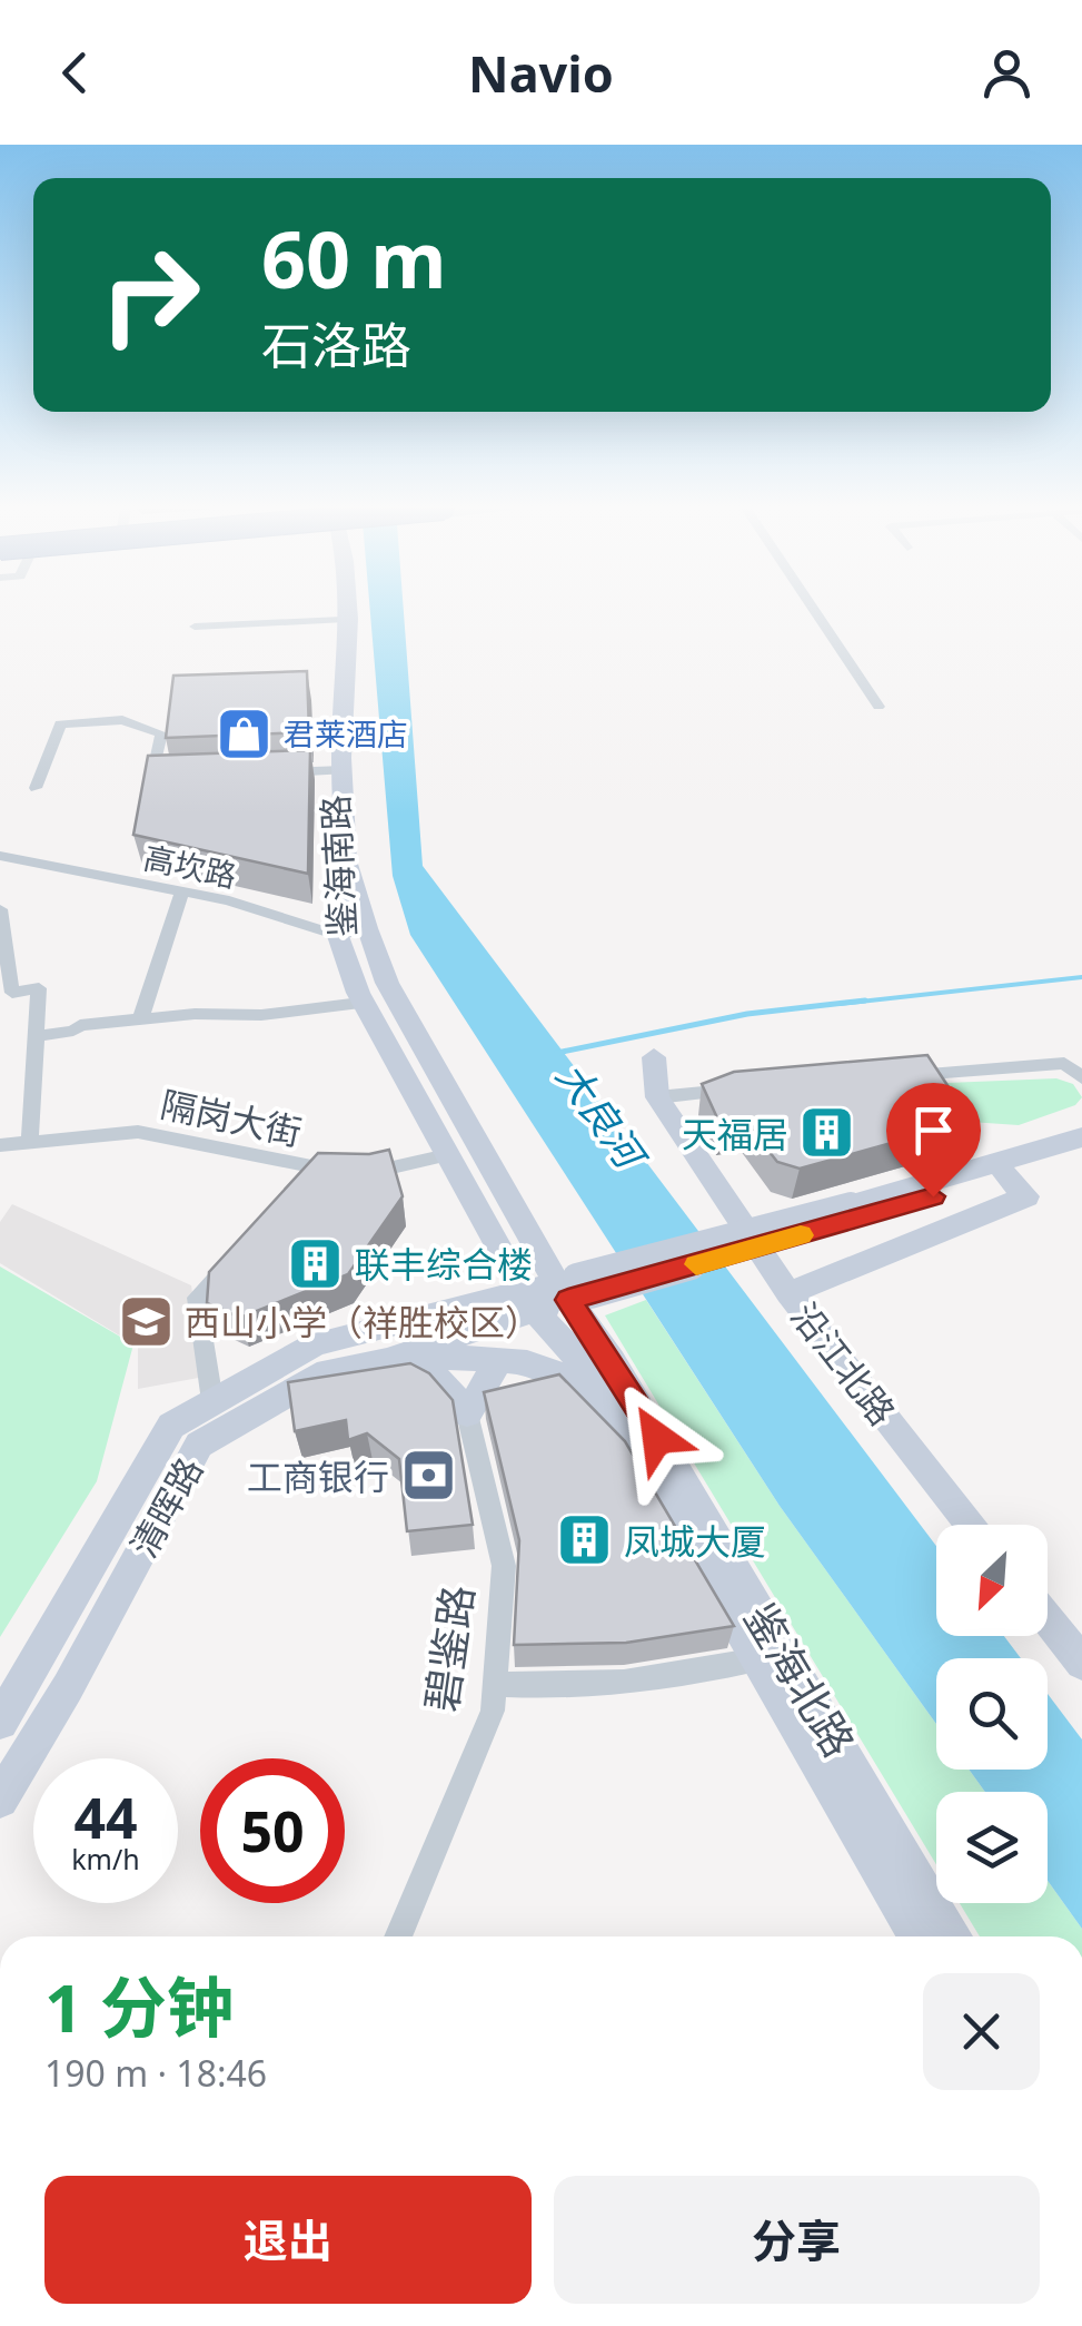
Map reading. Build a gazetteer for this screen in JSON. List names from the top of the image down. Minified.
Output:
{"streets":{"main road":["鉴海南路","沿江北路","清晖路","鉴海北路"],"street":["高坎路","隔岗大街","碧鉴路"]},"crossings":[["高坎路","鉴海南路"],["鉴海南路","隔岗大街"],["鉴海南路","清晖路"],["鉴海南路","鉴海北路"],["清晖路","鉴海北路"]],"water":["大良河"],"places":{"shop":["君莱酒店"],"building":["天福居","联丰综合楼","凤城大厦"],"school or university":["西山小学（祥胜校区）"],"bank":["工商银行"]},"north":"bottom left","page":{"header":"Navio","turn":["60 m","石洛路"],"speed":"44 km/h","limit":"50","heading":["1 分钟","190 m · 18:46"],"buttons":["退出","分享"]}}
